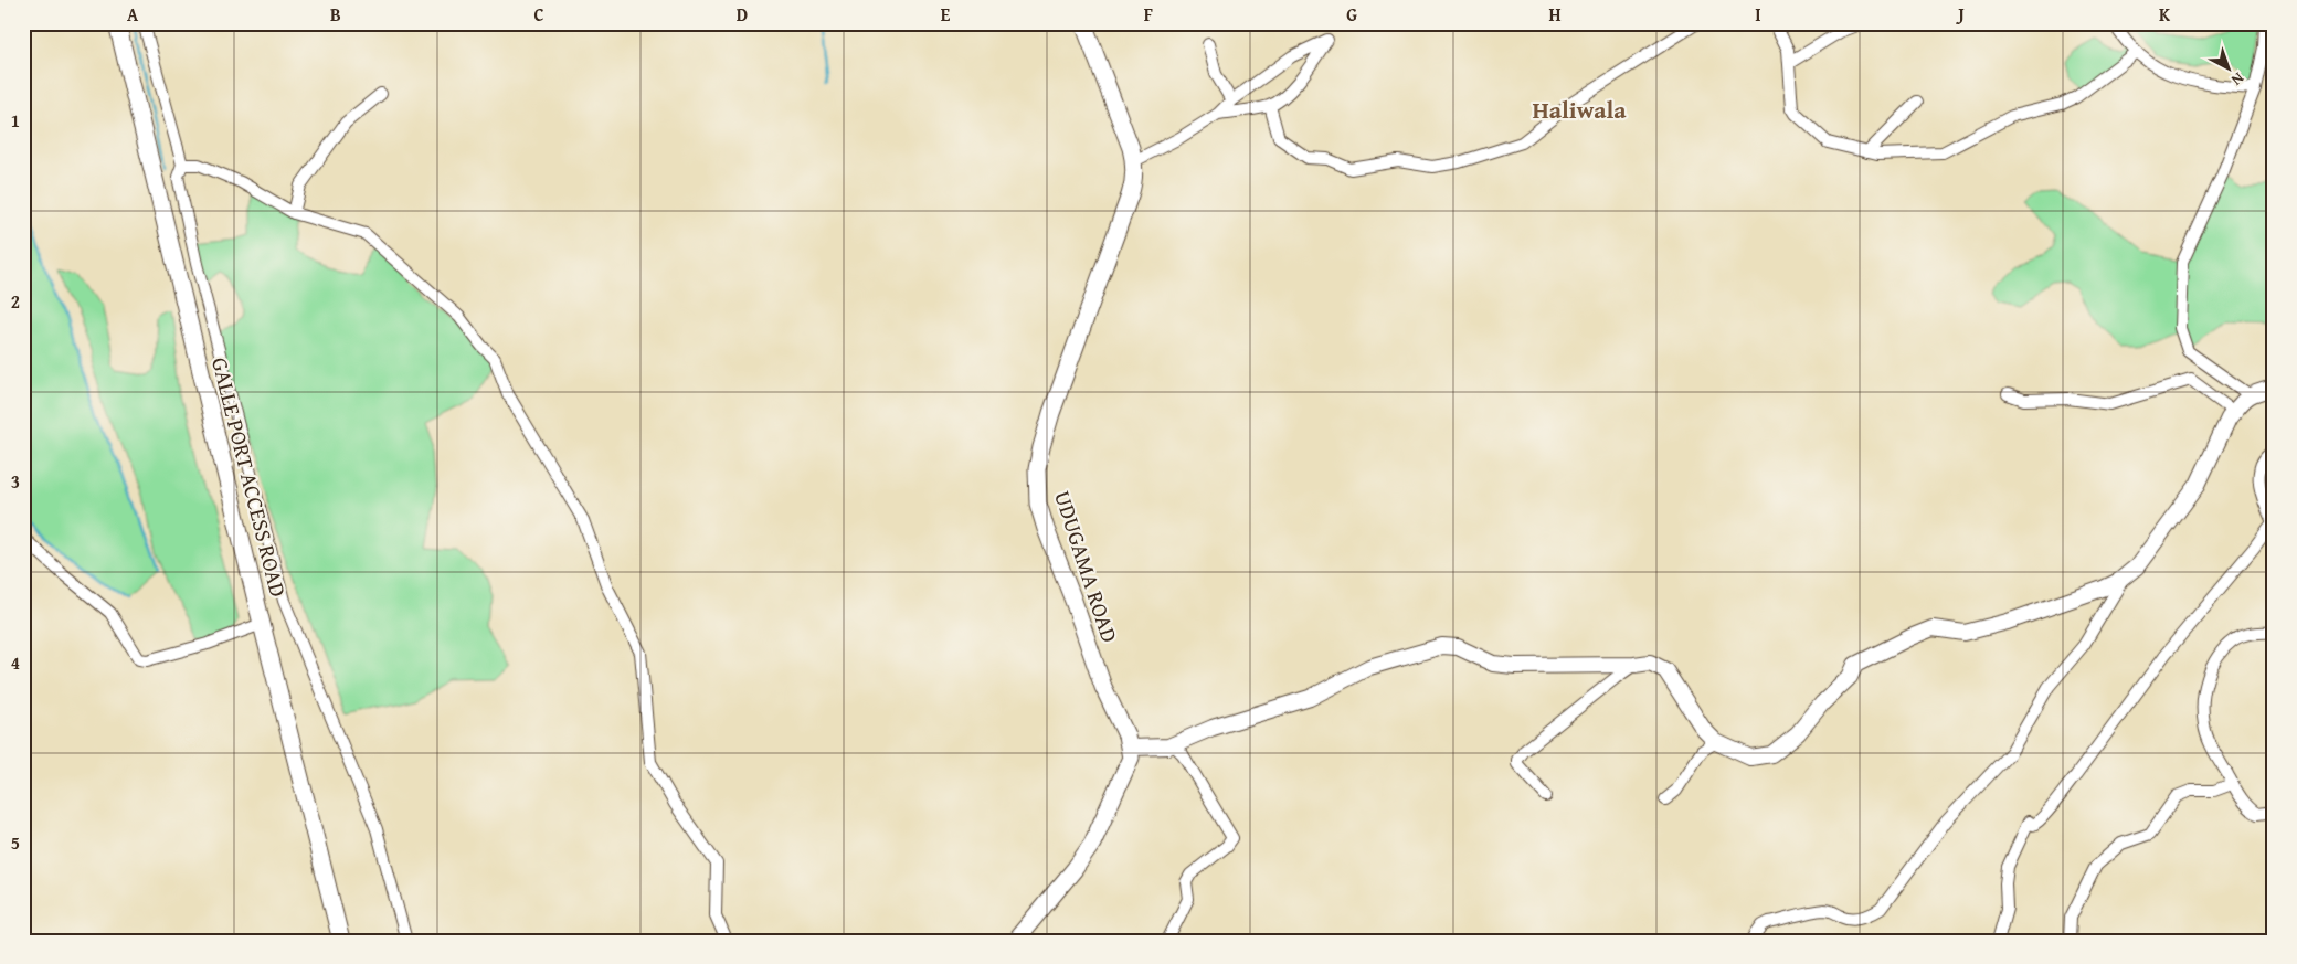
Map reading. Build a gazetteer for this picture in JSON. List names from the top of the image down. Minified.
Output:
{"streets":{"main road":["GALLE PORT ACCESS ROAD","UDUGAMA ROAD"]},"districts":["Haliwala"],"north":"bottom right","grid":{"columns":["A","B","C","D","E","F","G","H","I","J","K"],"rows":["1","2","3","4","5"]}}
